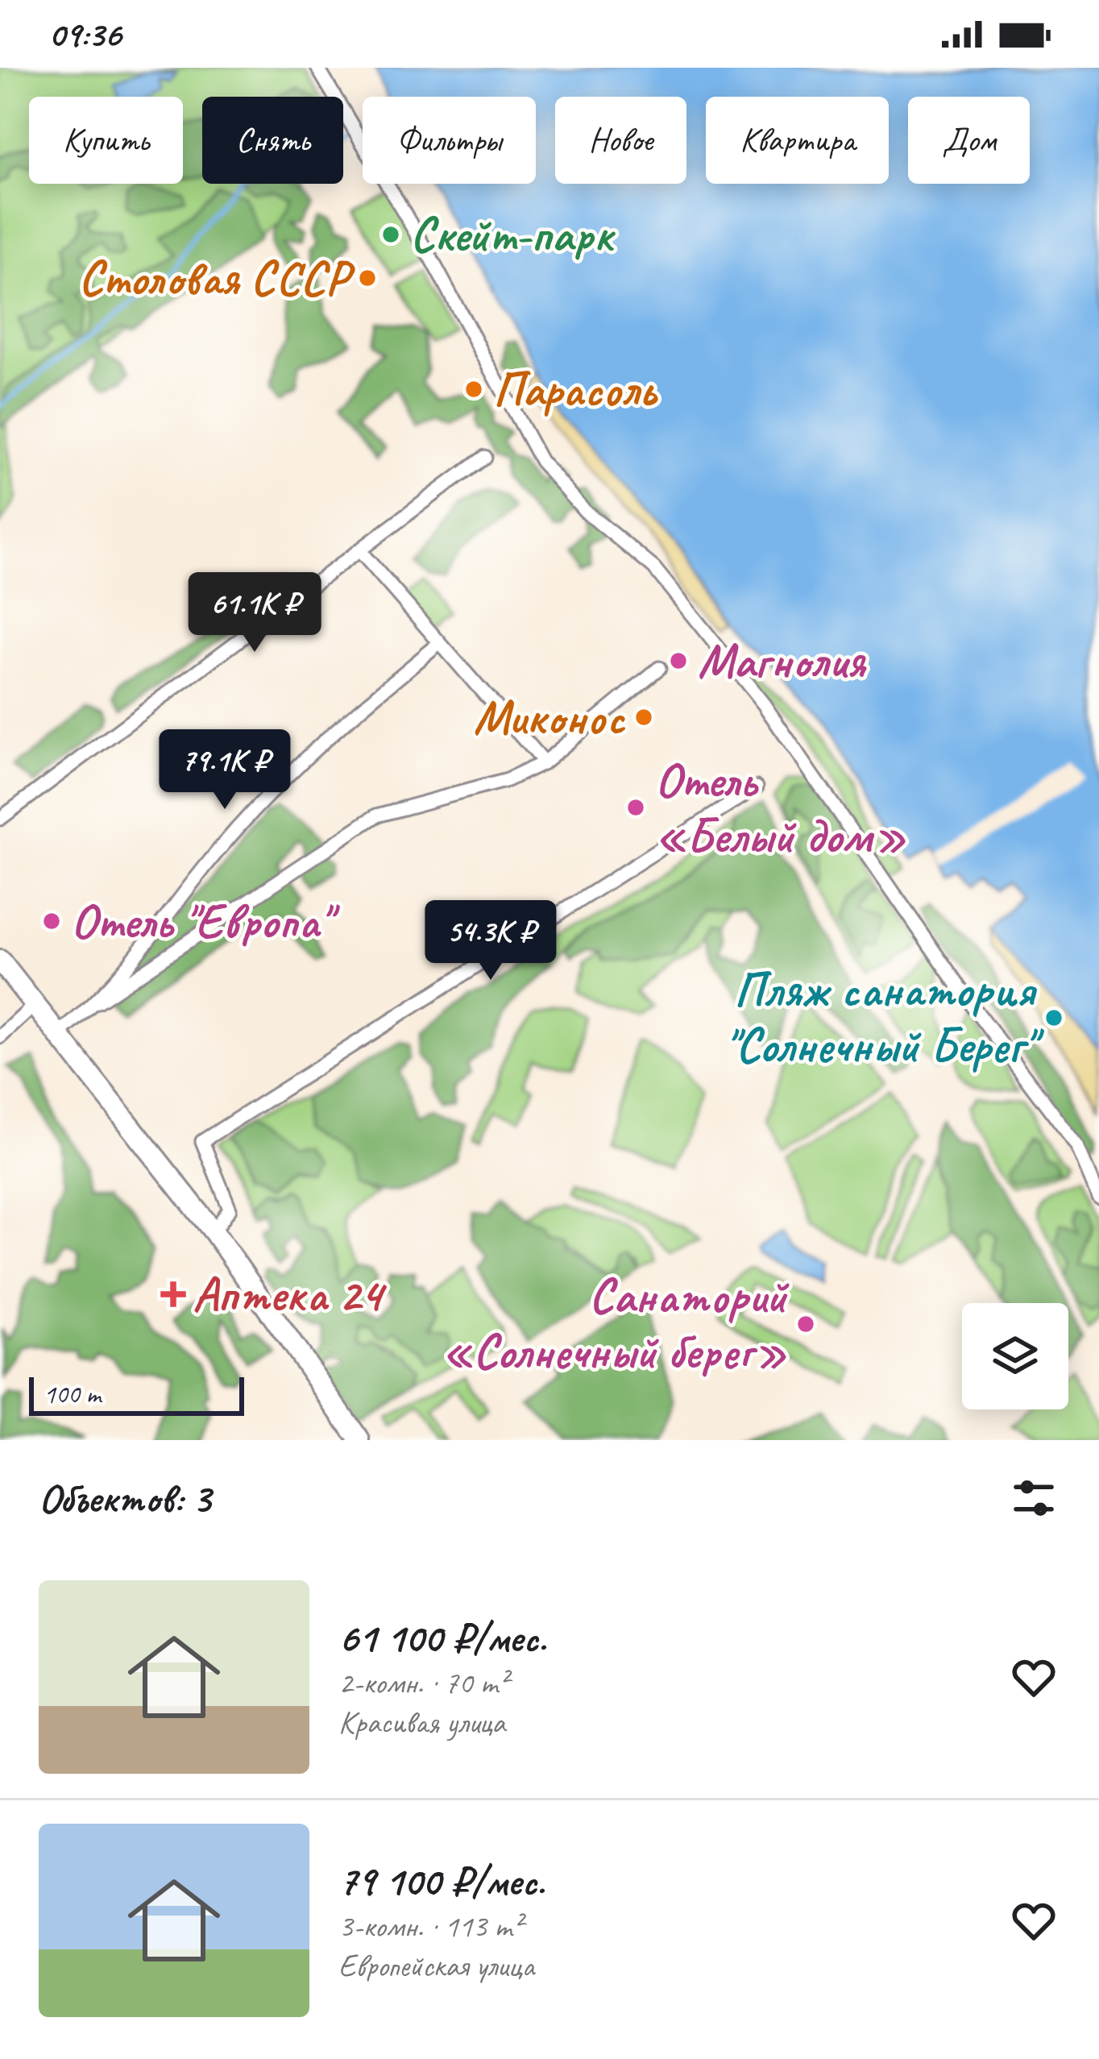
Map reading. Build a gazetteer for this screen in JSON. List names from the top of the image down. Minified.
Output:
{"places":{"other":["Скейт-парк","Столовая СССР","Парасоль","Магнолия","Миконос","Отель «Белый дом»","Отель \"Европа\"","Пляж санатория \"Солнечный Берег\"","Санаторий «Солнечный берег»"],"health":["Аптека 24"]},"scale_bar":"100 m","page":{"status":"09:36","chip":["Купить","Снять","Фильтры","Новое","Квартира","Дом"],"price":["61.1K ₽","79.1K ₽","54.3K ₽"],"scale":"100 m","heading":"Объектов: 3","list":[{"name":"61 100 ₽/мес.","note":"2-комн. · 70 m² · Красивая улица"},{"name":"79 100 ₽/мес.","note":"3-комн. · 113 m² · Европейская улица"}]}}
